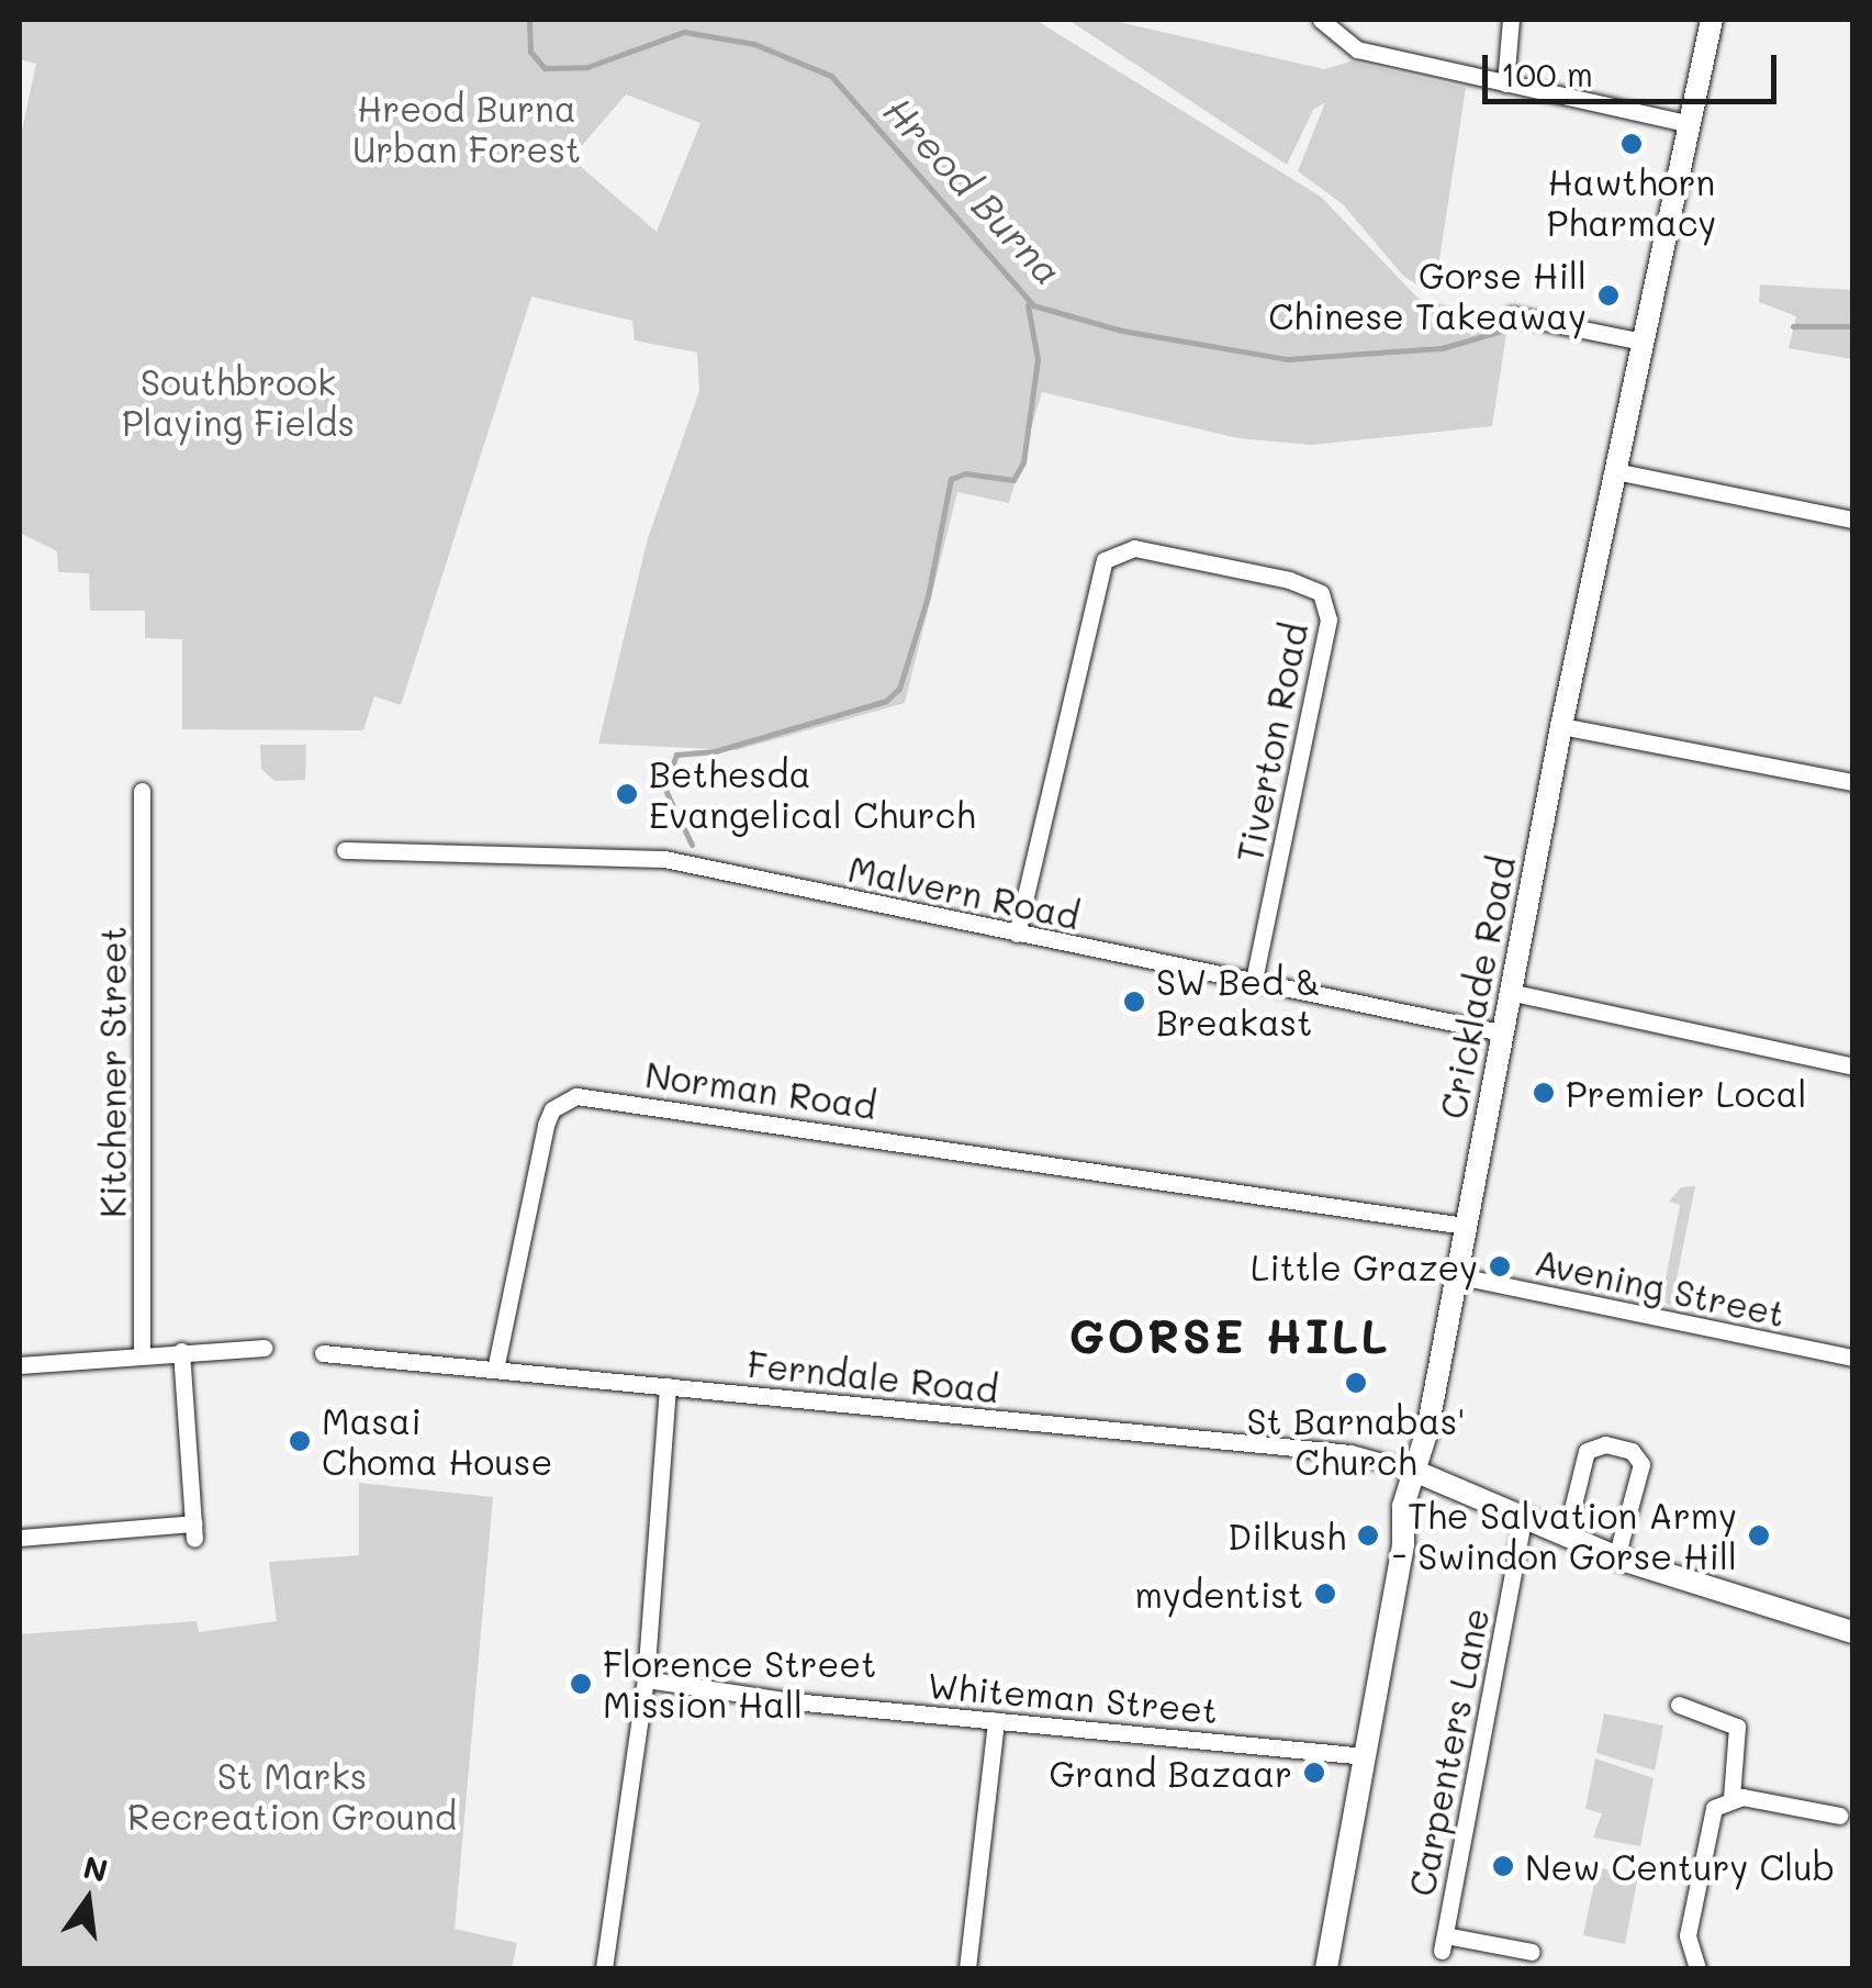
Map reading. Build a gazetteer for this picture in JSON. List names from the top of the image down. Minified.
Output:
{"streets":{"street":["Tiverton Road","Malvern Road","Cricklade Road","Kitchener Street","Norman Road","Avening Street","Ferndale Road","Whiteman Street","Carpenters Lane"]},"crossings":[["Tiverton Road","Malvern Road"],["Malvern Road","Cricklade Road"],["Cricklade Road","Norman Road"],["Cricklade Road","Avening Street"],["Cricklade Road","Ferndale Road"],["Cricklade Road","Whiteman Street"],["Norman Road","Ferndale Road"]],"districts":["GORSE HILL"],"water":["Hreod Burna"],"parks":["Hreod Burna Urban Forest","Southbrook Playing Fields","St Marks Recreation Ground"],"places":["Hawthorn Pharmacy","Gorse Hill Chinese Takeaway","Bethesda Evangelical Church","SW Bed & Breakast","Premier Local","Little Grazey","St Barnabas' Church","Masai Choma House","Dilkush","The Salvation Army - Swindon Gorse Hill","mydentist","Florence Street Mission Hall","Grand Bazaar","New Century Club"],"scale_bar":"100 m","north":"top"}
